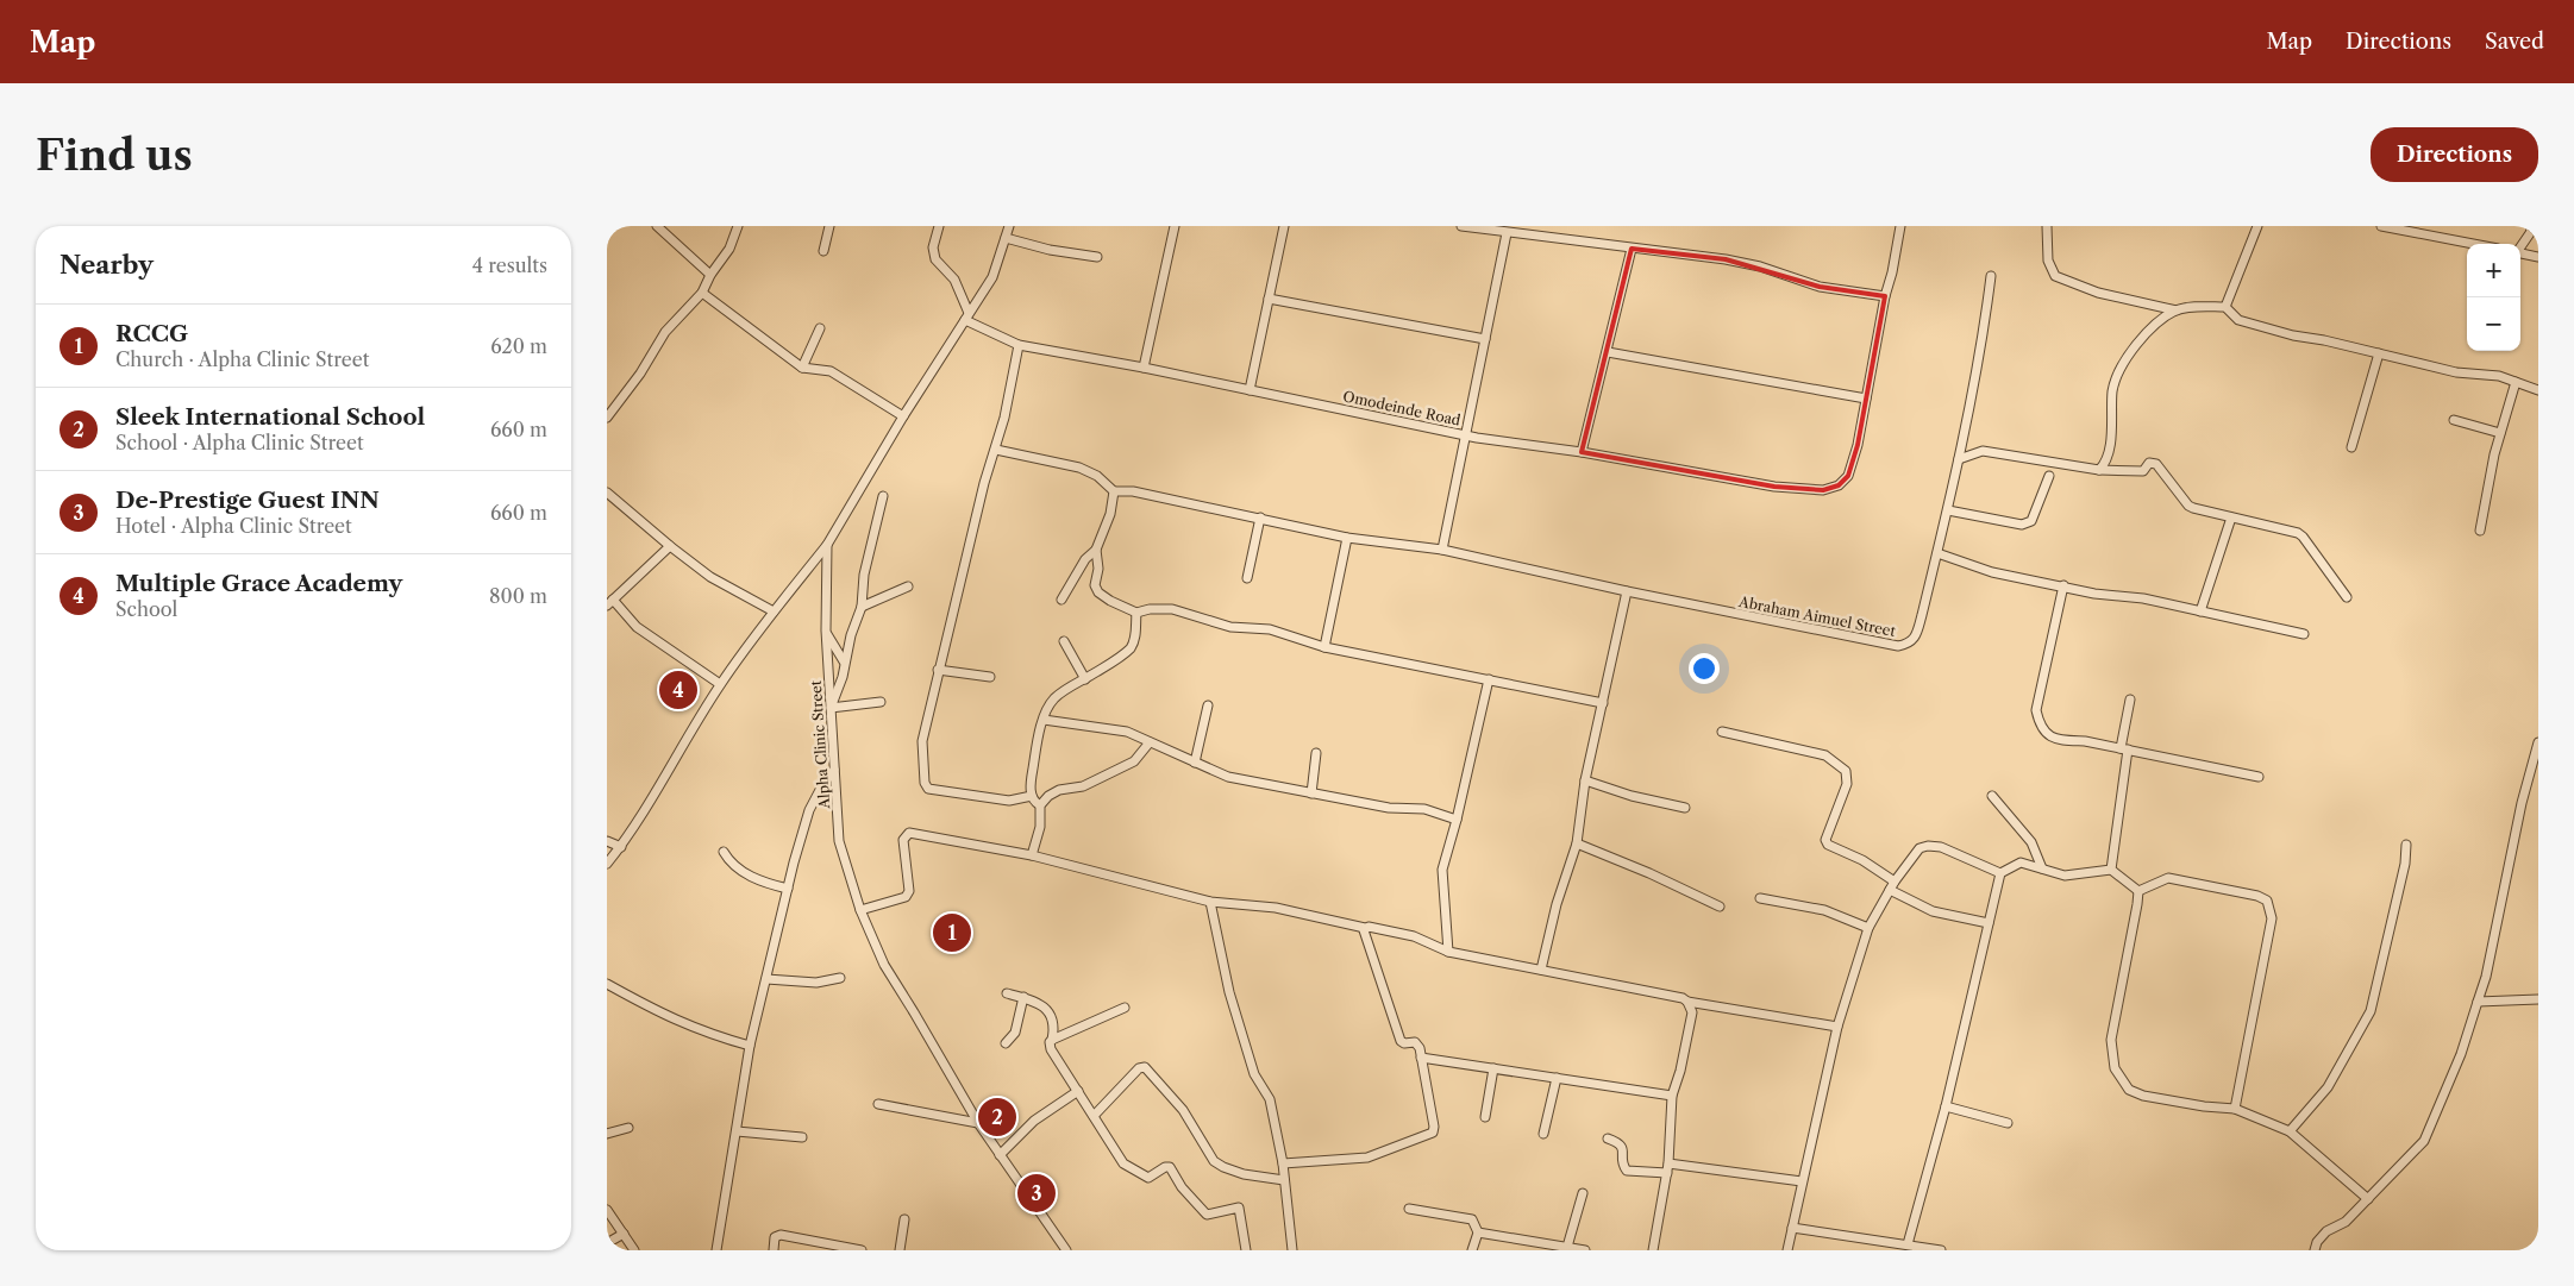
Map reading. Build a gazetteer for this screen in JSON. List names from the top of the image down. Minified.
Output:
{"streets":{"street":["Omodeinde Road","Abraham Aimuel Street","Alpha Clinic Street"]},"crossings":[["Omodeinde Road","Alpha Clinic Street"]],"page":{"header":"Map","nav":["Map","Directions","Saved"],"buttons":"Directions","title":"Find us","heading":["Nearby","4 results"],"map_buttons":["+","−"],"list":[{"mark":"1","name":"RCCG","note":"Church · Alpha Clinic Street","value":"620 m"},{"mark":"2","name":"Sleek International School","note":"School · Alpha Clinic Street","value":"660 m"},{"mark":"3","name":"De-Prestige Guest INN","note":"Hotel · Alpha Clinic Street","value":"660 m"},{"mark":"4","name":"Multiple Grace Academy","note":"School","value":"800 m"}],"pins":["4","1","2","3"]}}
